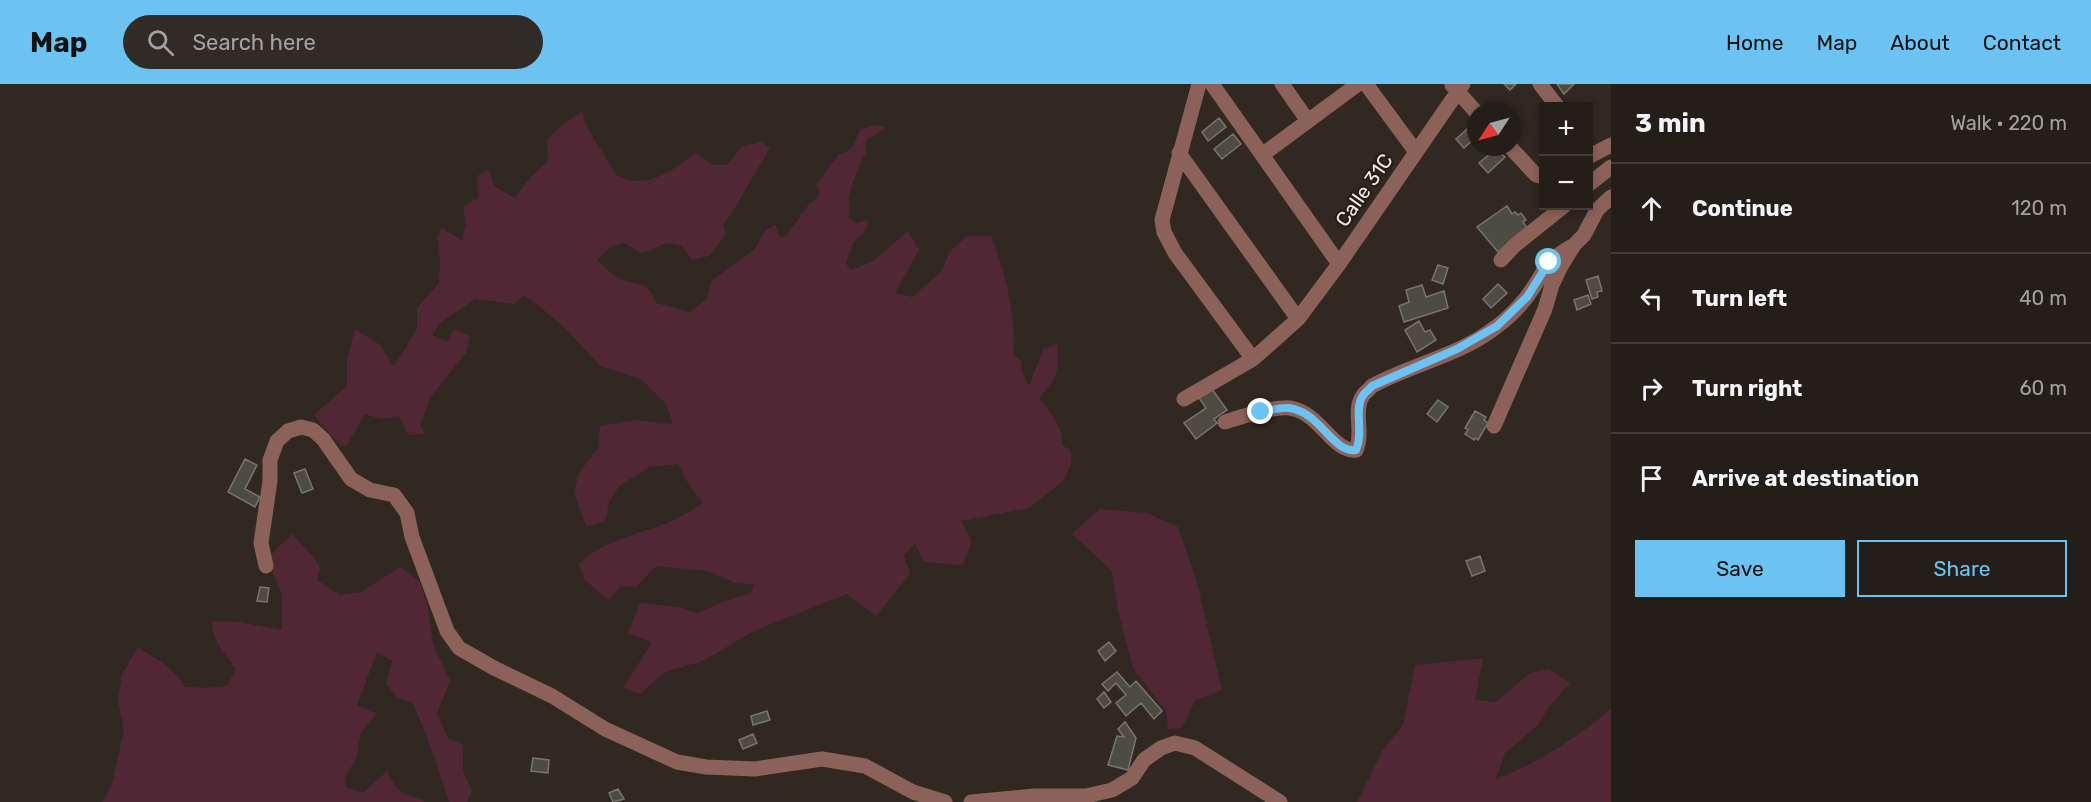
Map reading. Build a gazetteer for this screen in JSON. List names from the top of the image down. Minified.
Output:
{"streets":{"street":["Calle 31C"]},"north":"bottom left","page":{"header":"Map","search":"Search here","nav":["Home","Map","About","Contact"],"heading":["3 min","Walk · 220 m"],"map_buttons":["+","−"],"list":[["Continue","120 m"],["Turn left","40 m"],["Turn right","60 m"],"Arrive at destination"],"buttons":["Save","Share"]}}
